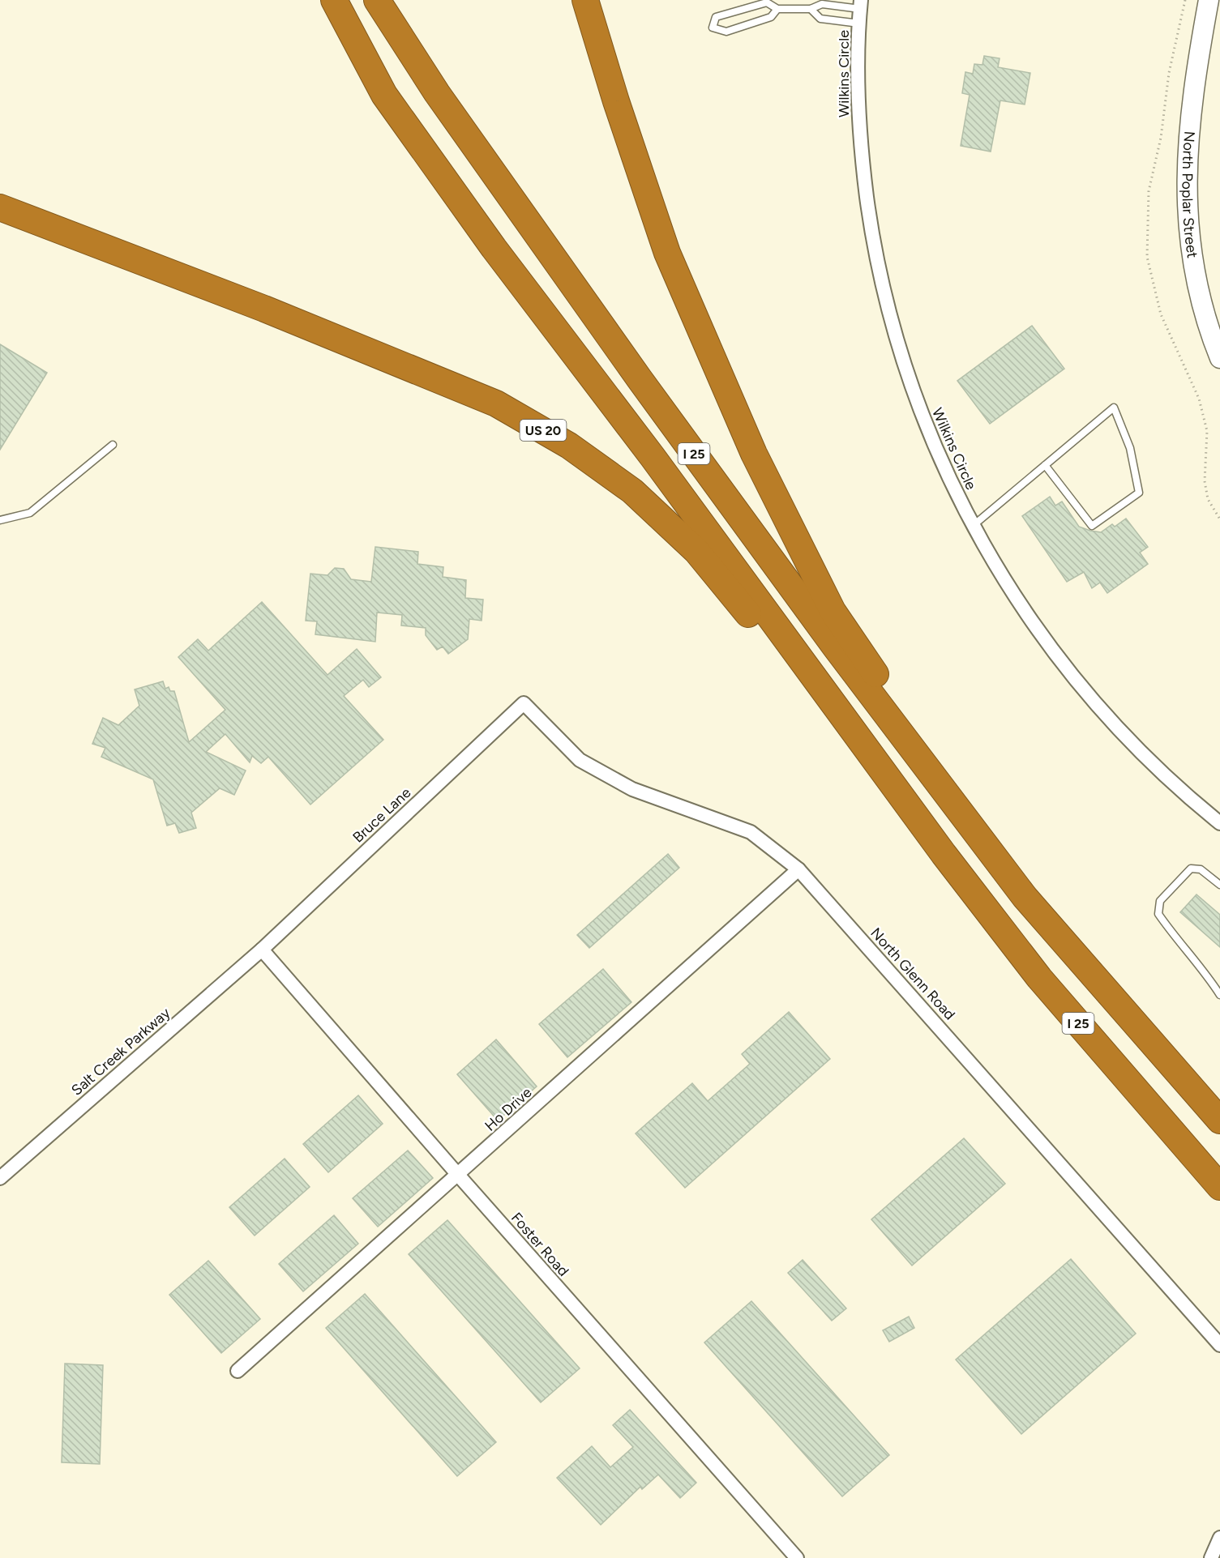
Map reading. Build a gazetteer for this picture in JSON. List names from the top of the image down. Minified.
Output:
{"streets":{"highway":["US 20","I 25"],"main road":["North Poplar Street"],"street":["Wilkins Circle","Bruce Lane","North Glenn Road","Salt Creek Parkway","Ho Drive","Foster Road"]},"crossings":[["US 20","I 25"],["Bruce Lane","North Glenn Road"],["Bruce Lane","Salt Creek Parkway"],["Bruce Lane","Foster Road"],["North Glenn Road","Ho Drive"],["Salt Creek Parkway","Foster Road"],["Ho Drive","Foster Road"]]}
